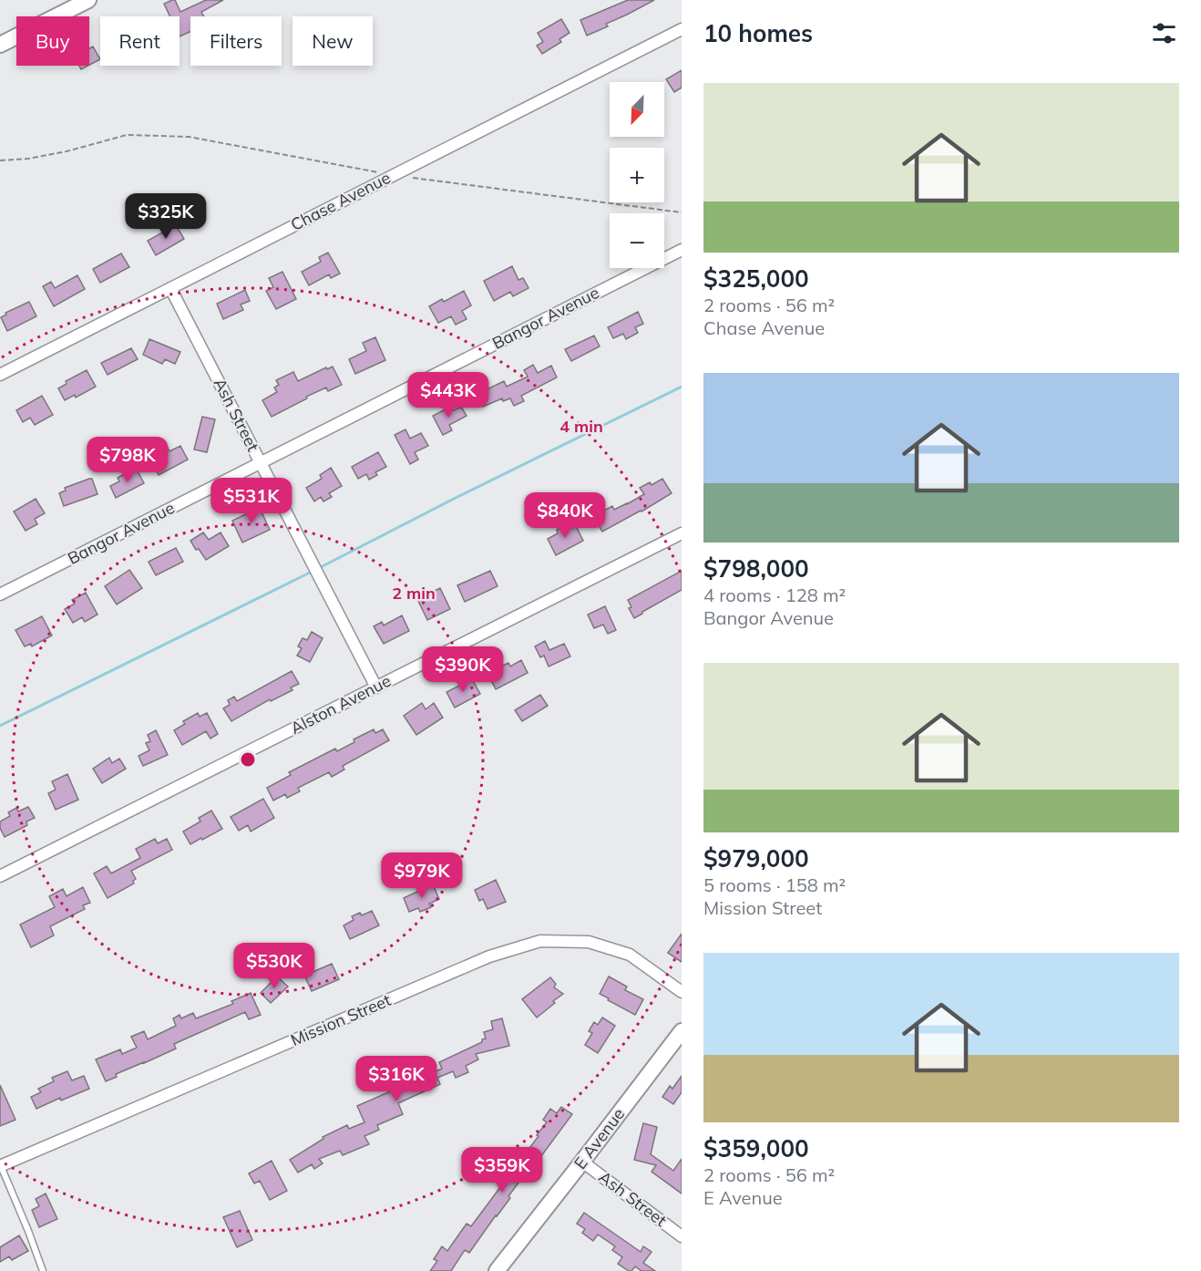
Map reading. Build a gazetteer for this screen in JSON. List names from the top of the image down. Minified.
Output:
{"streets":{"street":["Chase Avenue","Bangor Avenue","Ash Street","Alston Avenue","Mission Street","E Avenue"]},"crossings":[["Chase Avenue","Ash Street"],["Bangor Avenue","Ash Street"],["Ash Street","Alston Avenue"],["Ash Street","E Avenue"]],"north":"bottom left","page":{"heading":"10 homes","chip":["Buy","Rent","Filters","New"],"list":[{"name":"$325,000","note":"2 rooms · 56 m² · Chase Avenue"},{"name":"$798,000","note":"4 rooms · 128 m² · Bangor Avenue"},{"name":"$979,000","note":"5 rooms · 158 m² · Mission Street"},{"name":"$359,000","note":"2 rooms · 56 m² · E Avenue"}],"map_buttons":["+","−"],"price":["$325K","$443K","$798K","$531K","$840K","$390K","$979K","$530K","$316K","$359K"]},"rings":["4 min","2 min"]}
